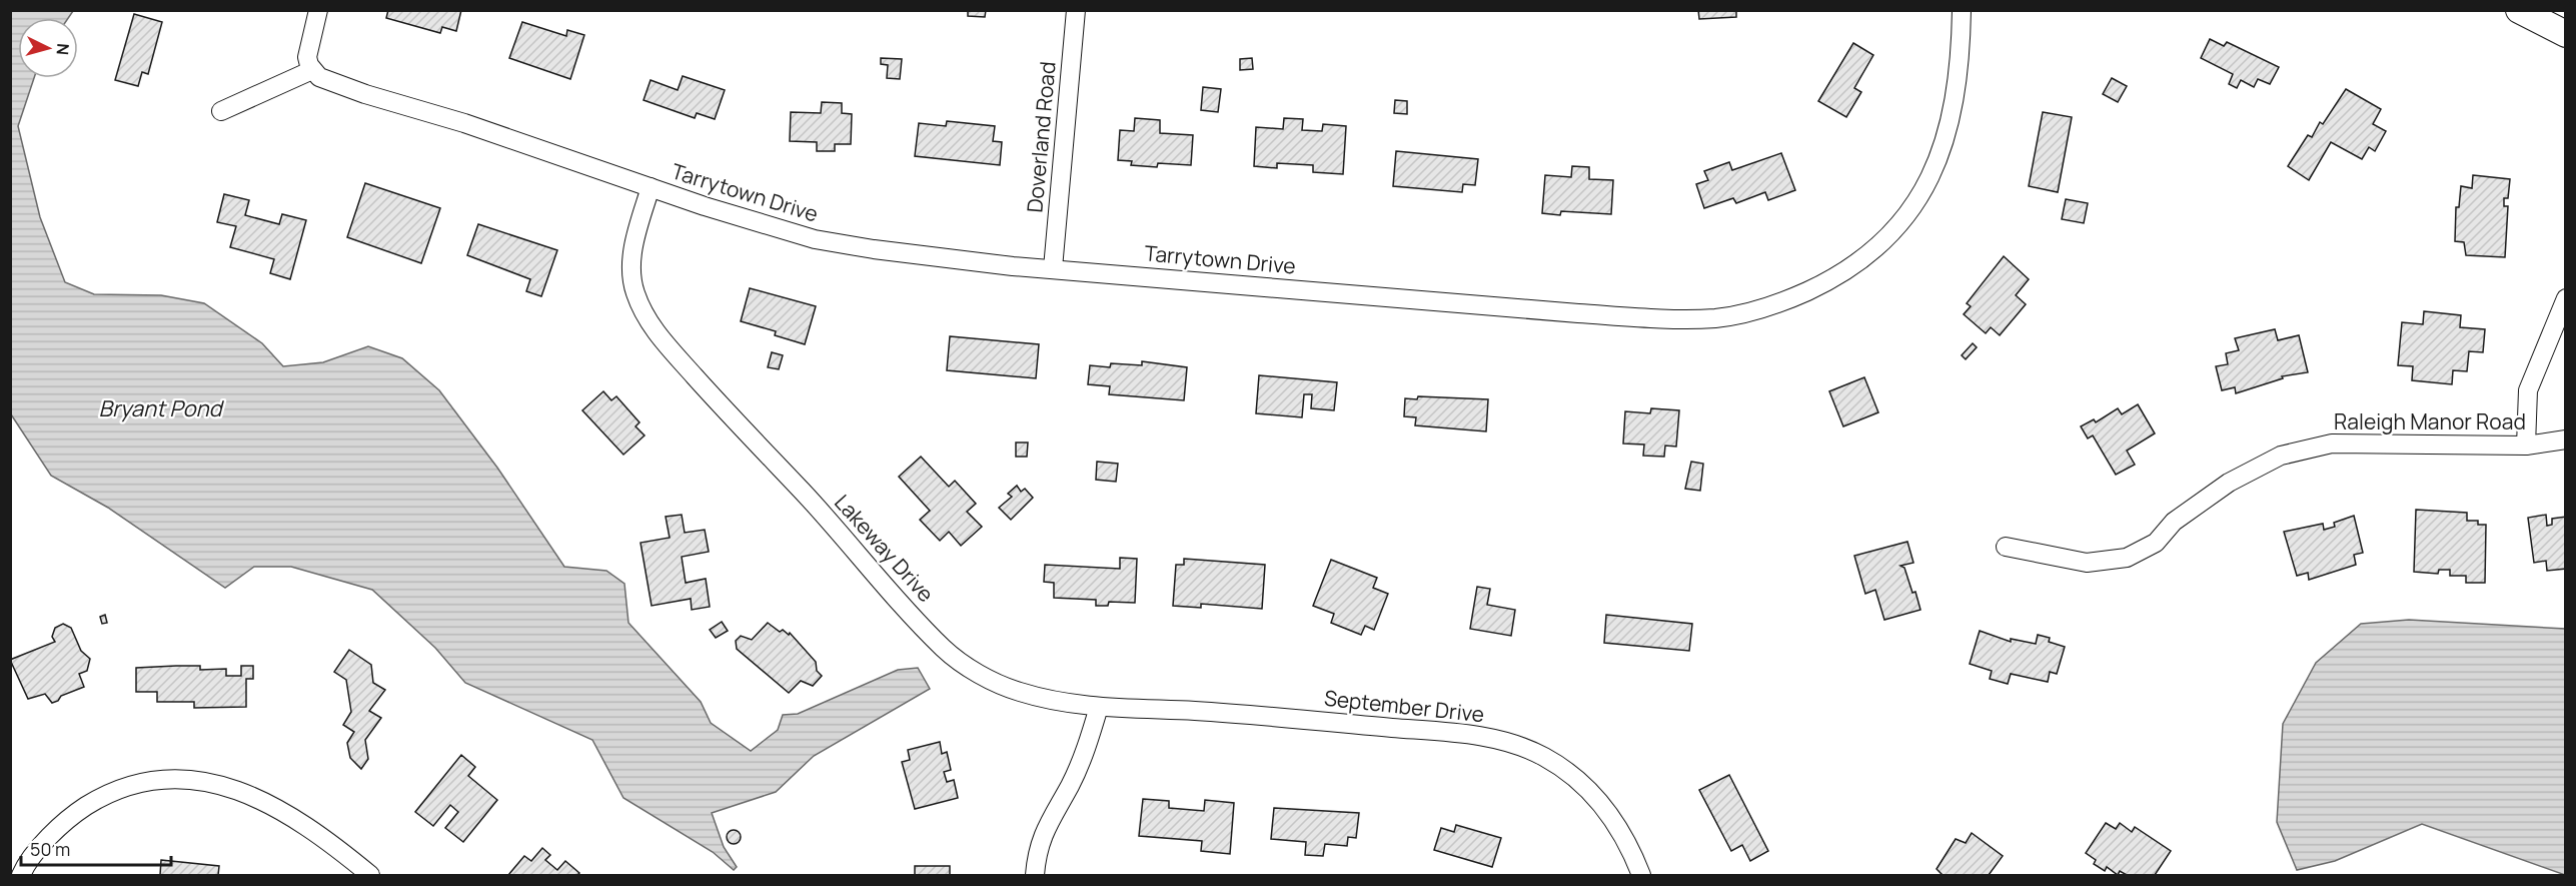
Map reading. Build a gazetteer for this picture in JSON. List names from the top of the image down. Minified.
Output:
{"streets":{"street":["Doverland Road","Tarrytown Drive","Raleigh Manor Road","Lakeway Drive","September Drive"]},"crossings":[["Doverland Road","Tarrytown Drive"],["Tarrytown Drive","Lakeway Drive"],["Lakeway Drive","September Drive"]],"water":["Bryant Pond"],"scale_bar":"50 m","north":"right"}
